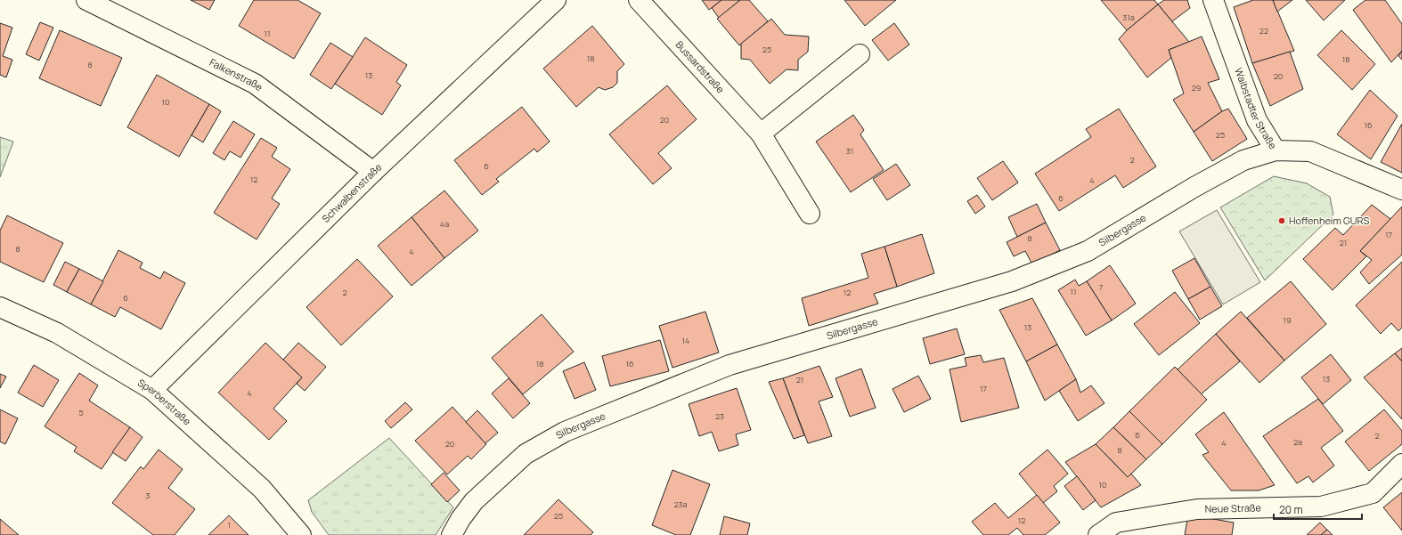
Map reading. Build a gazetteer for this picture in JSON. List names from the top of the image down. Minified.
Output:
{"streets":{"street":["Bussardstraße","Falkenstraße","Waibstadter Straße","Schwalbenstraße","Silbergasse","Sperberstraße","Neue Straße"]},"crossings":[["Falkenstraße","Schwalbenstraße"],["Waibstadter Straße","Silbergasse"],["Schwalbenstraße","Sperberstraße"]],"places":["Hoffenheim GURS"],"house_numbers":["31a","22","11","25","18","18","8","13","20","29","10","20","16","25","31","2","6","12","4","6","4a","17","8","21","8","4","7","11","2","12","6","19","13","14","18","16","13","21","17","4","5","23","6","2","2a","4","20","8","10","3","23a","25","12","1"],"scale_bar":"20 m"}
